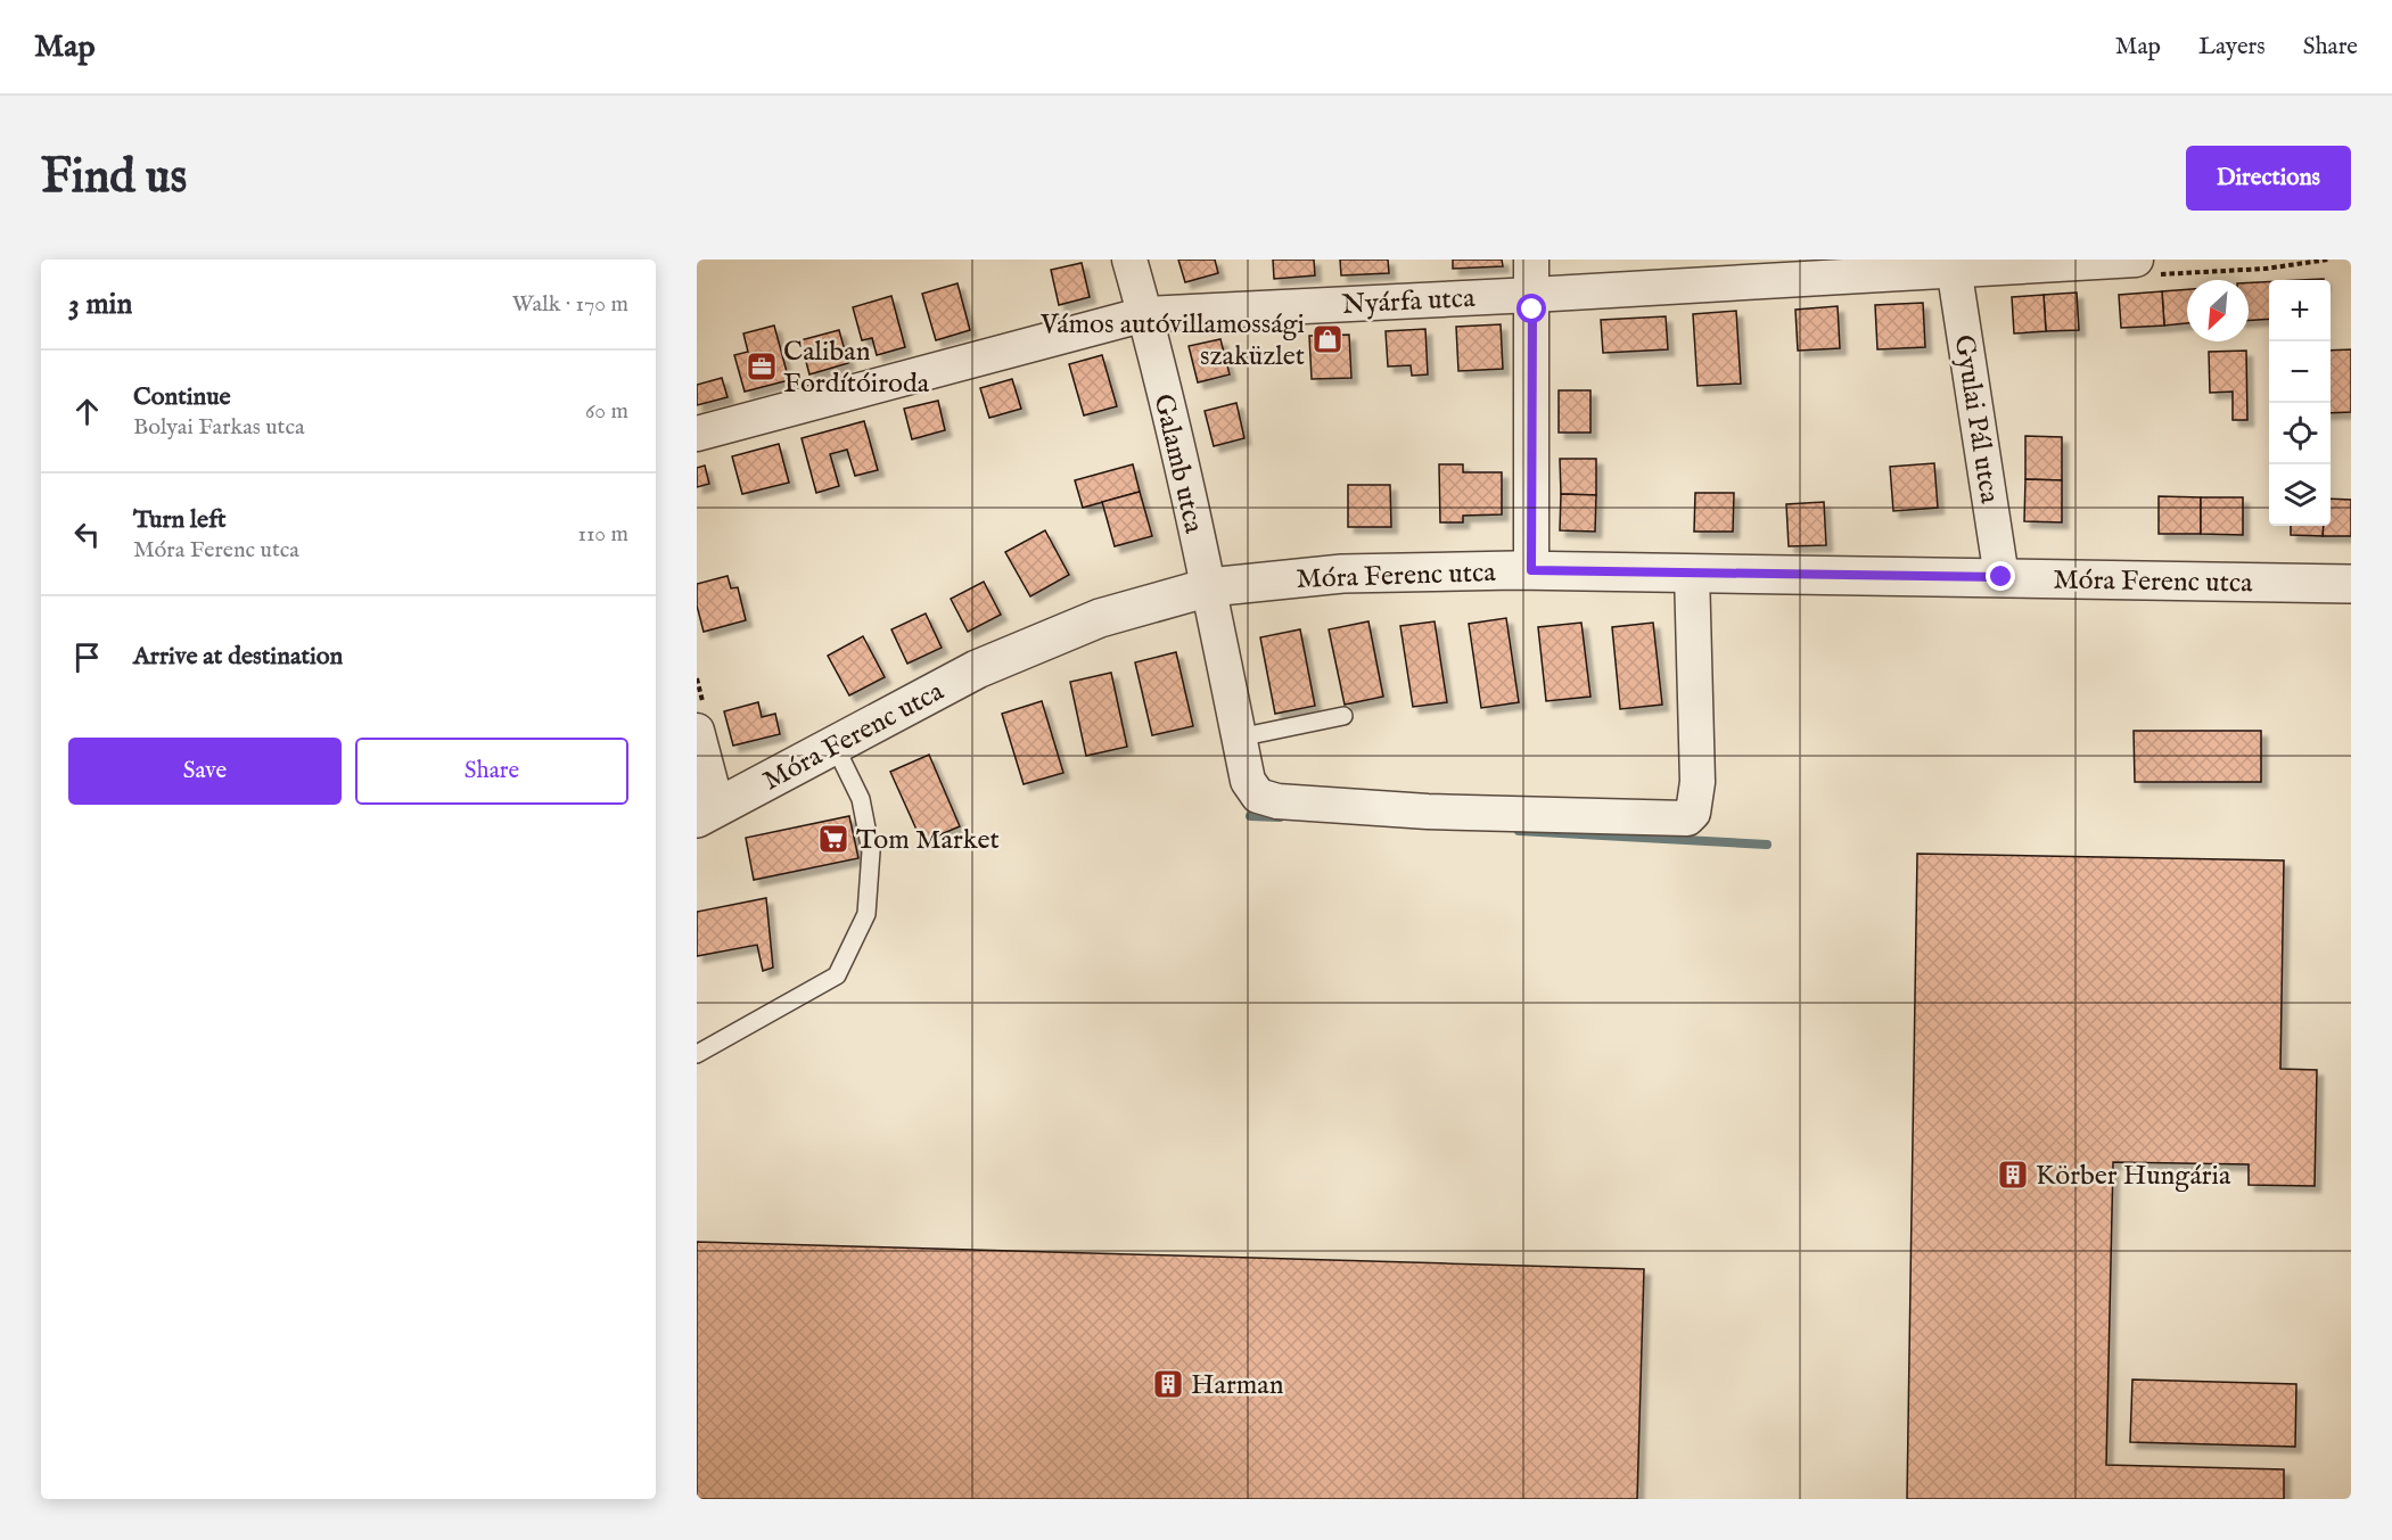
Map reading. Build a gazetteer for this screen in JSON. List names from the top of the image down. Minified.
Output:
{"streets":{"street":["Nyárfa utca","Gyulai Pál utca","Galamb utca","Móra Ferenc utca"]},"crossings":[["Nyárfa utca","Gyulai Pál utca"],["Nyárfa utca","Galamb utca"],["Gyulai Pál utca","Móra Ferenc utca"],["Galamb utca","Móra Ferenc utca"]],"places":{"shop":["Vámos autóvillamossági szaküzlet"],"office":["Caliban Fordítóiroda"],"supermarket":["Tom Market"],"building":["Körber Hungária","Harman"]},"north":"bottom left","page":{"header":"Map","nav":["Map","Layers","Share"],"buttons":["Directions",["Save","Share"]],"title":"Find us","heading":["3 min","Walk · 170 m"],"map_buttons":["+","−"],"list":[["Continue","Bolyai Farkas utca","60 m"],["Turn left","Móra Ferenc utca","110 m"],"Arrive at destination"]}}
